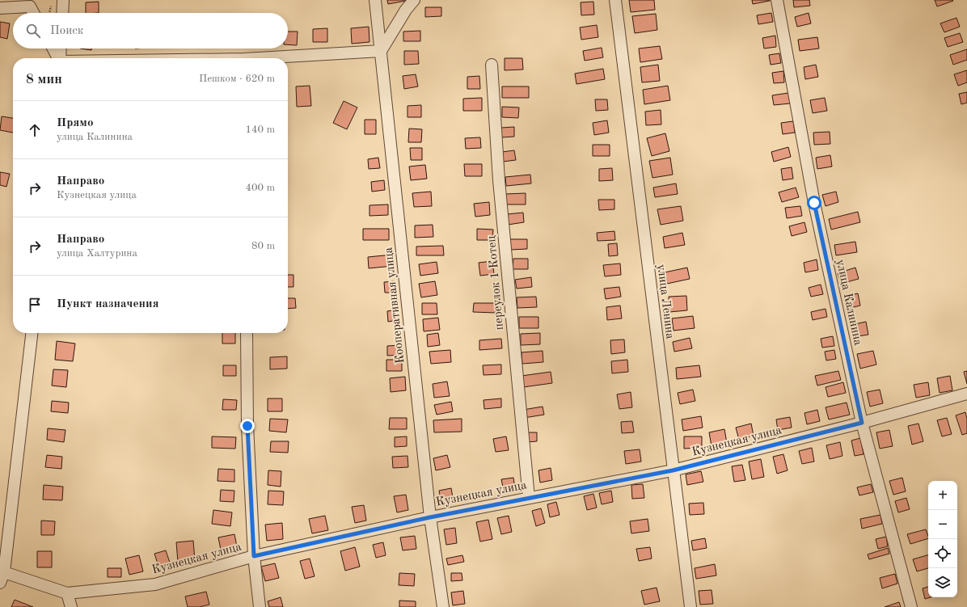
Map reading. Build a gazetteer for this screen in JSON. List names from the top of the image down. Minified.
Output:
{"streets":{"street":["переулок 1 Котец","улица Ленина","улица Калинина","Кооперативная улица","Кузнецкая улица"]},"crossings":[["переулок 1 Котец","Кузнецкая улица"],["улица Ленина","Кузнецкая улица"],["улица Калинина","Кузнецкая улица"],["Кооперативная улица","Кузнецкая улица"]],"page":{"search":"Поиск","heading":["8 мин","Пешком · 620 m"],"list":[["Прямо","улица Калинина","140 m"],["Направо","Кузнецкая улица","400 m"],["Направо","улица Халтурина","80 m"],"Пункт назначения"],"map_buttons":["+","−"]}}
